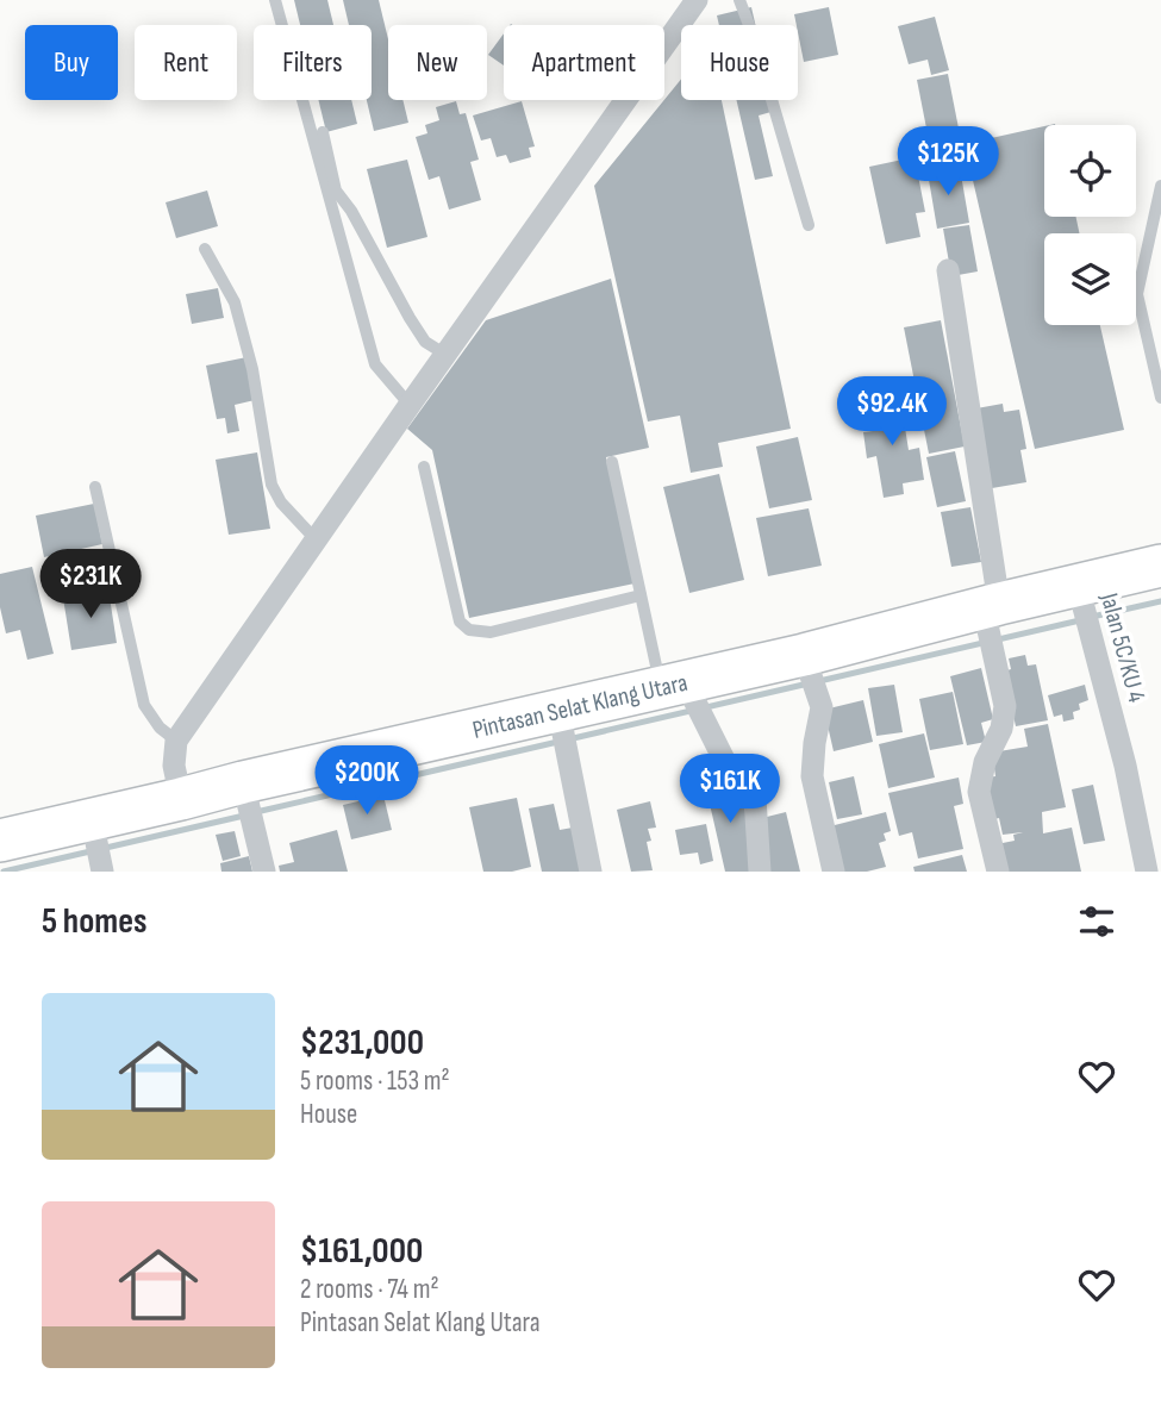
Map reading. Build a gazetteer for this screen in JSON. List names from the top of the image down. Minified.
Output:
{"streets":{"highway":["Pintasan Selat Klang Utara"],"street":["Jalan 5C/KU 4"]},"crossings":[["Jalan 5C/KU 4","Pintasan Selat Klang Utara"]],"page":{"chip":["Buy","Rent","Filters","New","Apartment","House"],"price":["$125K","$92.4K","$231K","$200K","$161K"],"heading":"5 homes","list":[{"name":"$231,000","note":"5 rooms · 153 m² · House"},{"name":"$161,000","note":"2 rooms · 74 m² · Pintasan Selat Klang Utara"}]}}
